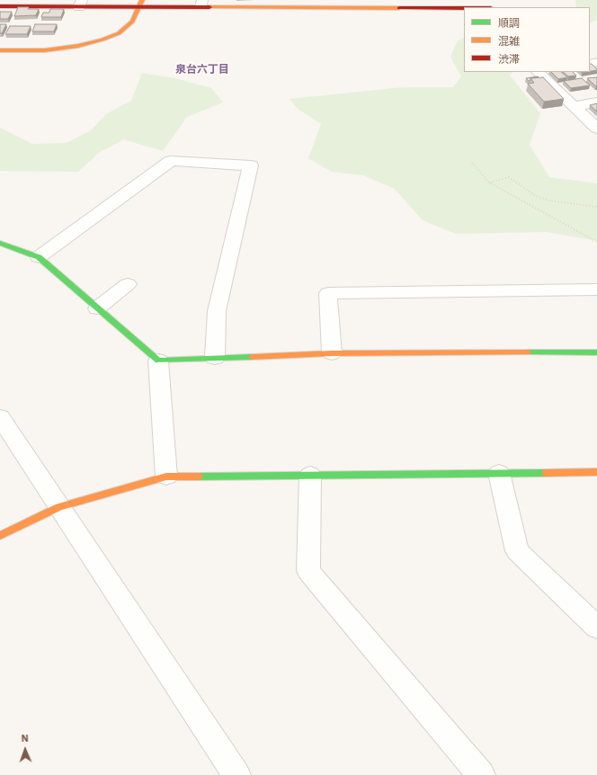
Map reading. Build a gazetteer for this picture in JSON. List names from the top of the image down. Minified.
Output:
{"districts":["泉台六丁目"],"legend":["順調","混雑","渋滞"],"north":"top"}
